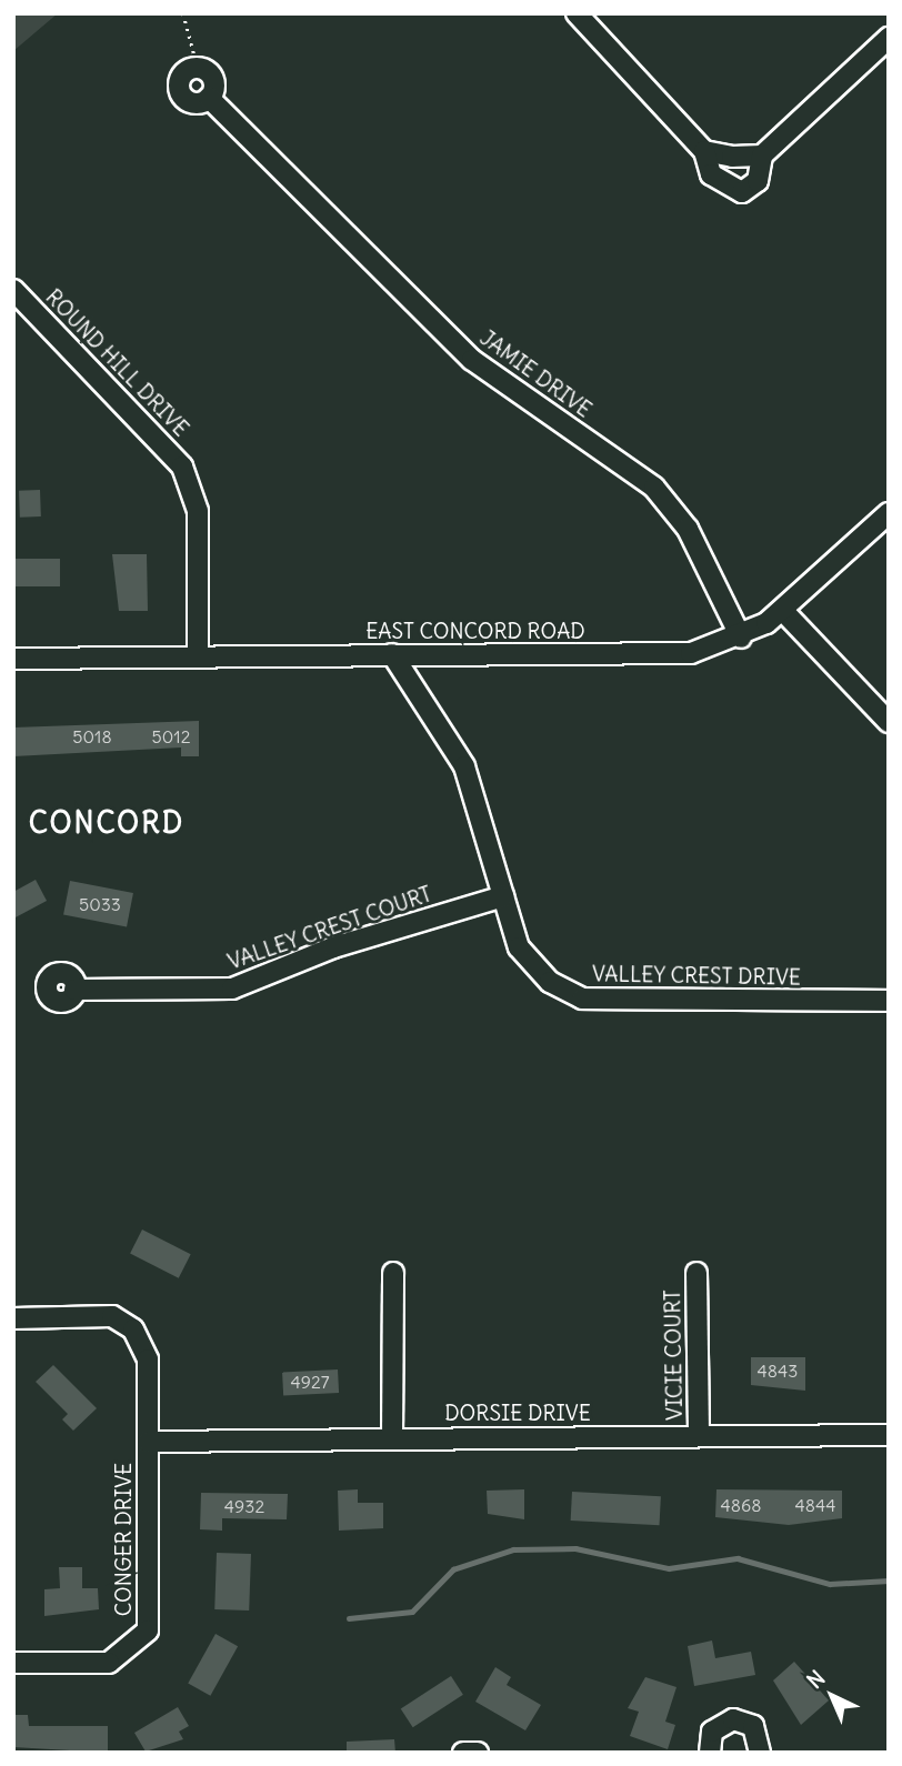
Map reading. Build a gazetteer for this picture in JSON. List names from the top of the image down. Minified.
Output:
{"streets":{"street":["ROUND HILL DRIVE","JAMIE DRIVE","EAST CONCORD ROAD","VALLEY CREST COURT","VALLEY CREST DRIVE","VICIE COURT","DORSIE DRIVE","CONGER DRIVE"]},"crossings":[["ROUND HILL DRIVE","EAST CONCORD ROAD"],["JAMIE DRIVE","EAST CONCORD ROAD"],["EAST CONCORD ROAD","VALLEY CREST DRIVE"],["VALLEY CREST COURT","VALLEY CREST DRIVE"],["VICIE COURT","DORSIE DRIVE"],["DORSIE DRIVE","CONGER DRIVE"]],"districts":["CONCORD"],"house_numbers":["5018","5012","5033","4843","4927","4868","4844","4932"],"north":"top left"}
